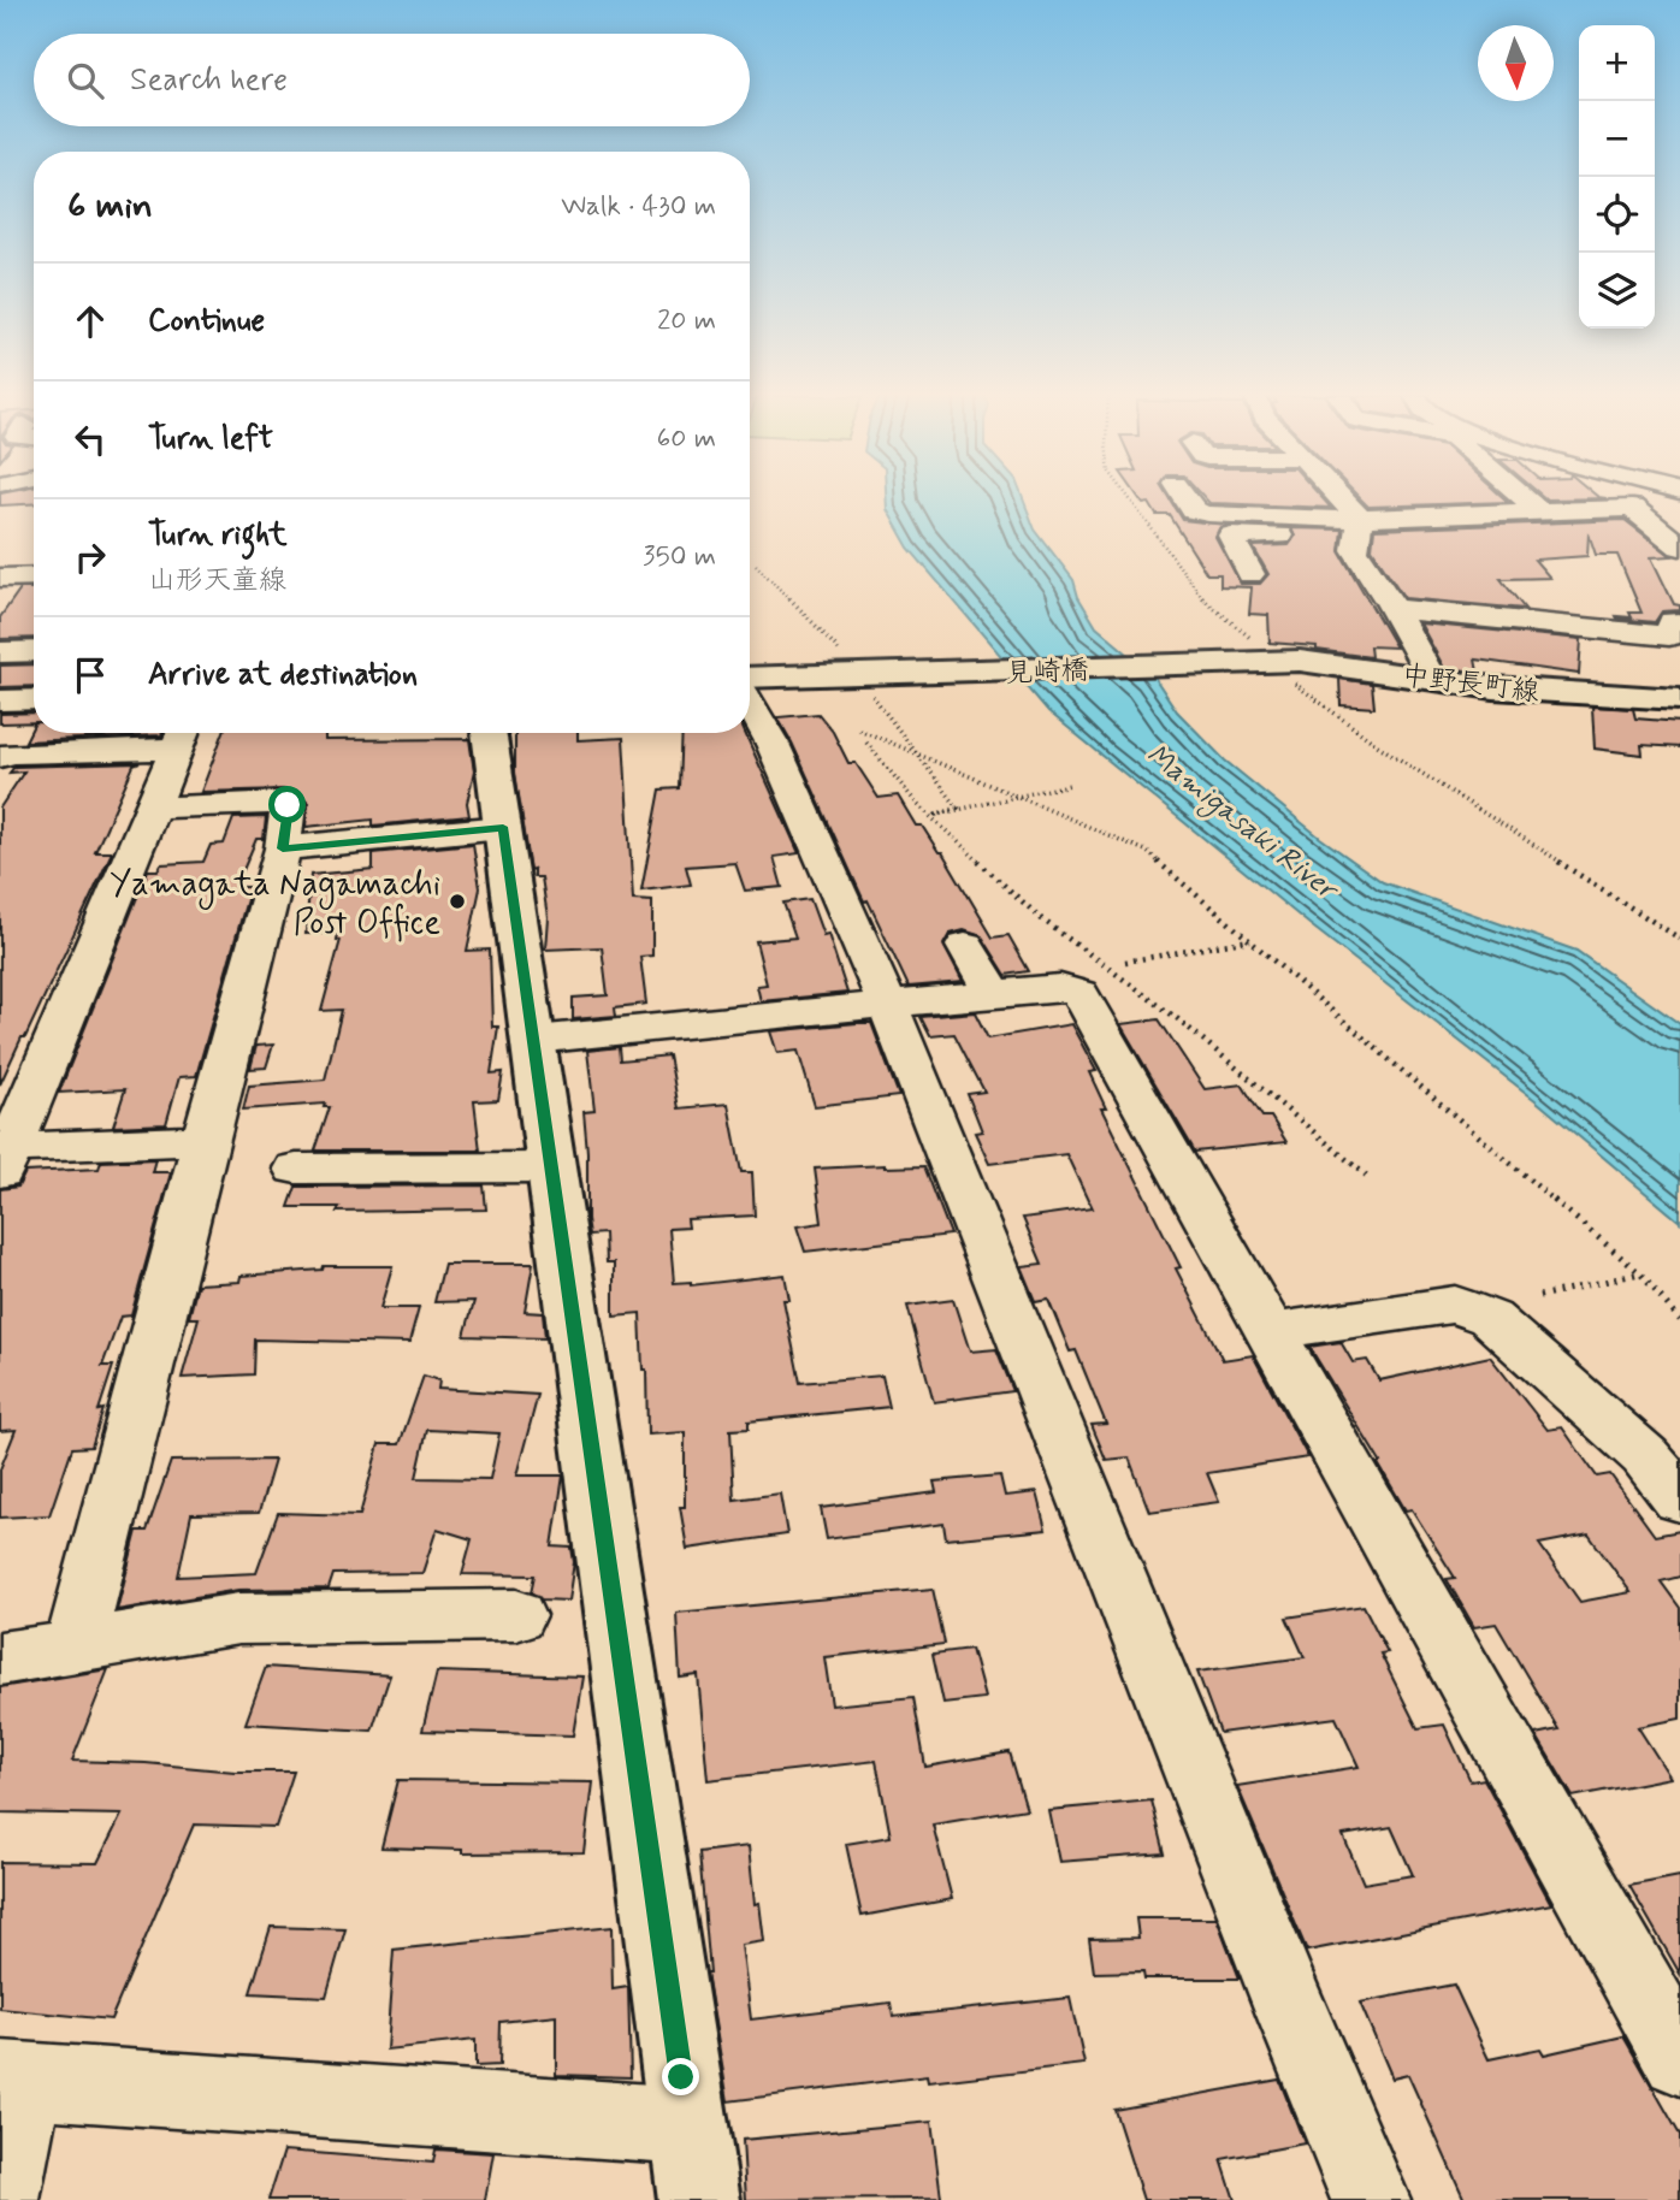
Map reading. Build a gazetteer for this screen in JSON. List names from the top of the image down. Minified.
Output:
{"streets":{"main road":["見崎橋","中野長町線"]},"crossings":[["見崎橋","中野長町線"]],"water":["Mamigasaki River"],"places":["Yamagata Nagamachi Post Office"],"north":"bottom","page":{"map_buttons":["+","−"],"search":"Search here","heading":["6 min","Walk · 430 m"],"list":[["Continue","20 m"],["Turn left","60 m"],["Turn right","山形天童線","350 m"],"Arrive at destination"]}}
